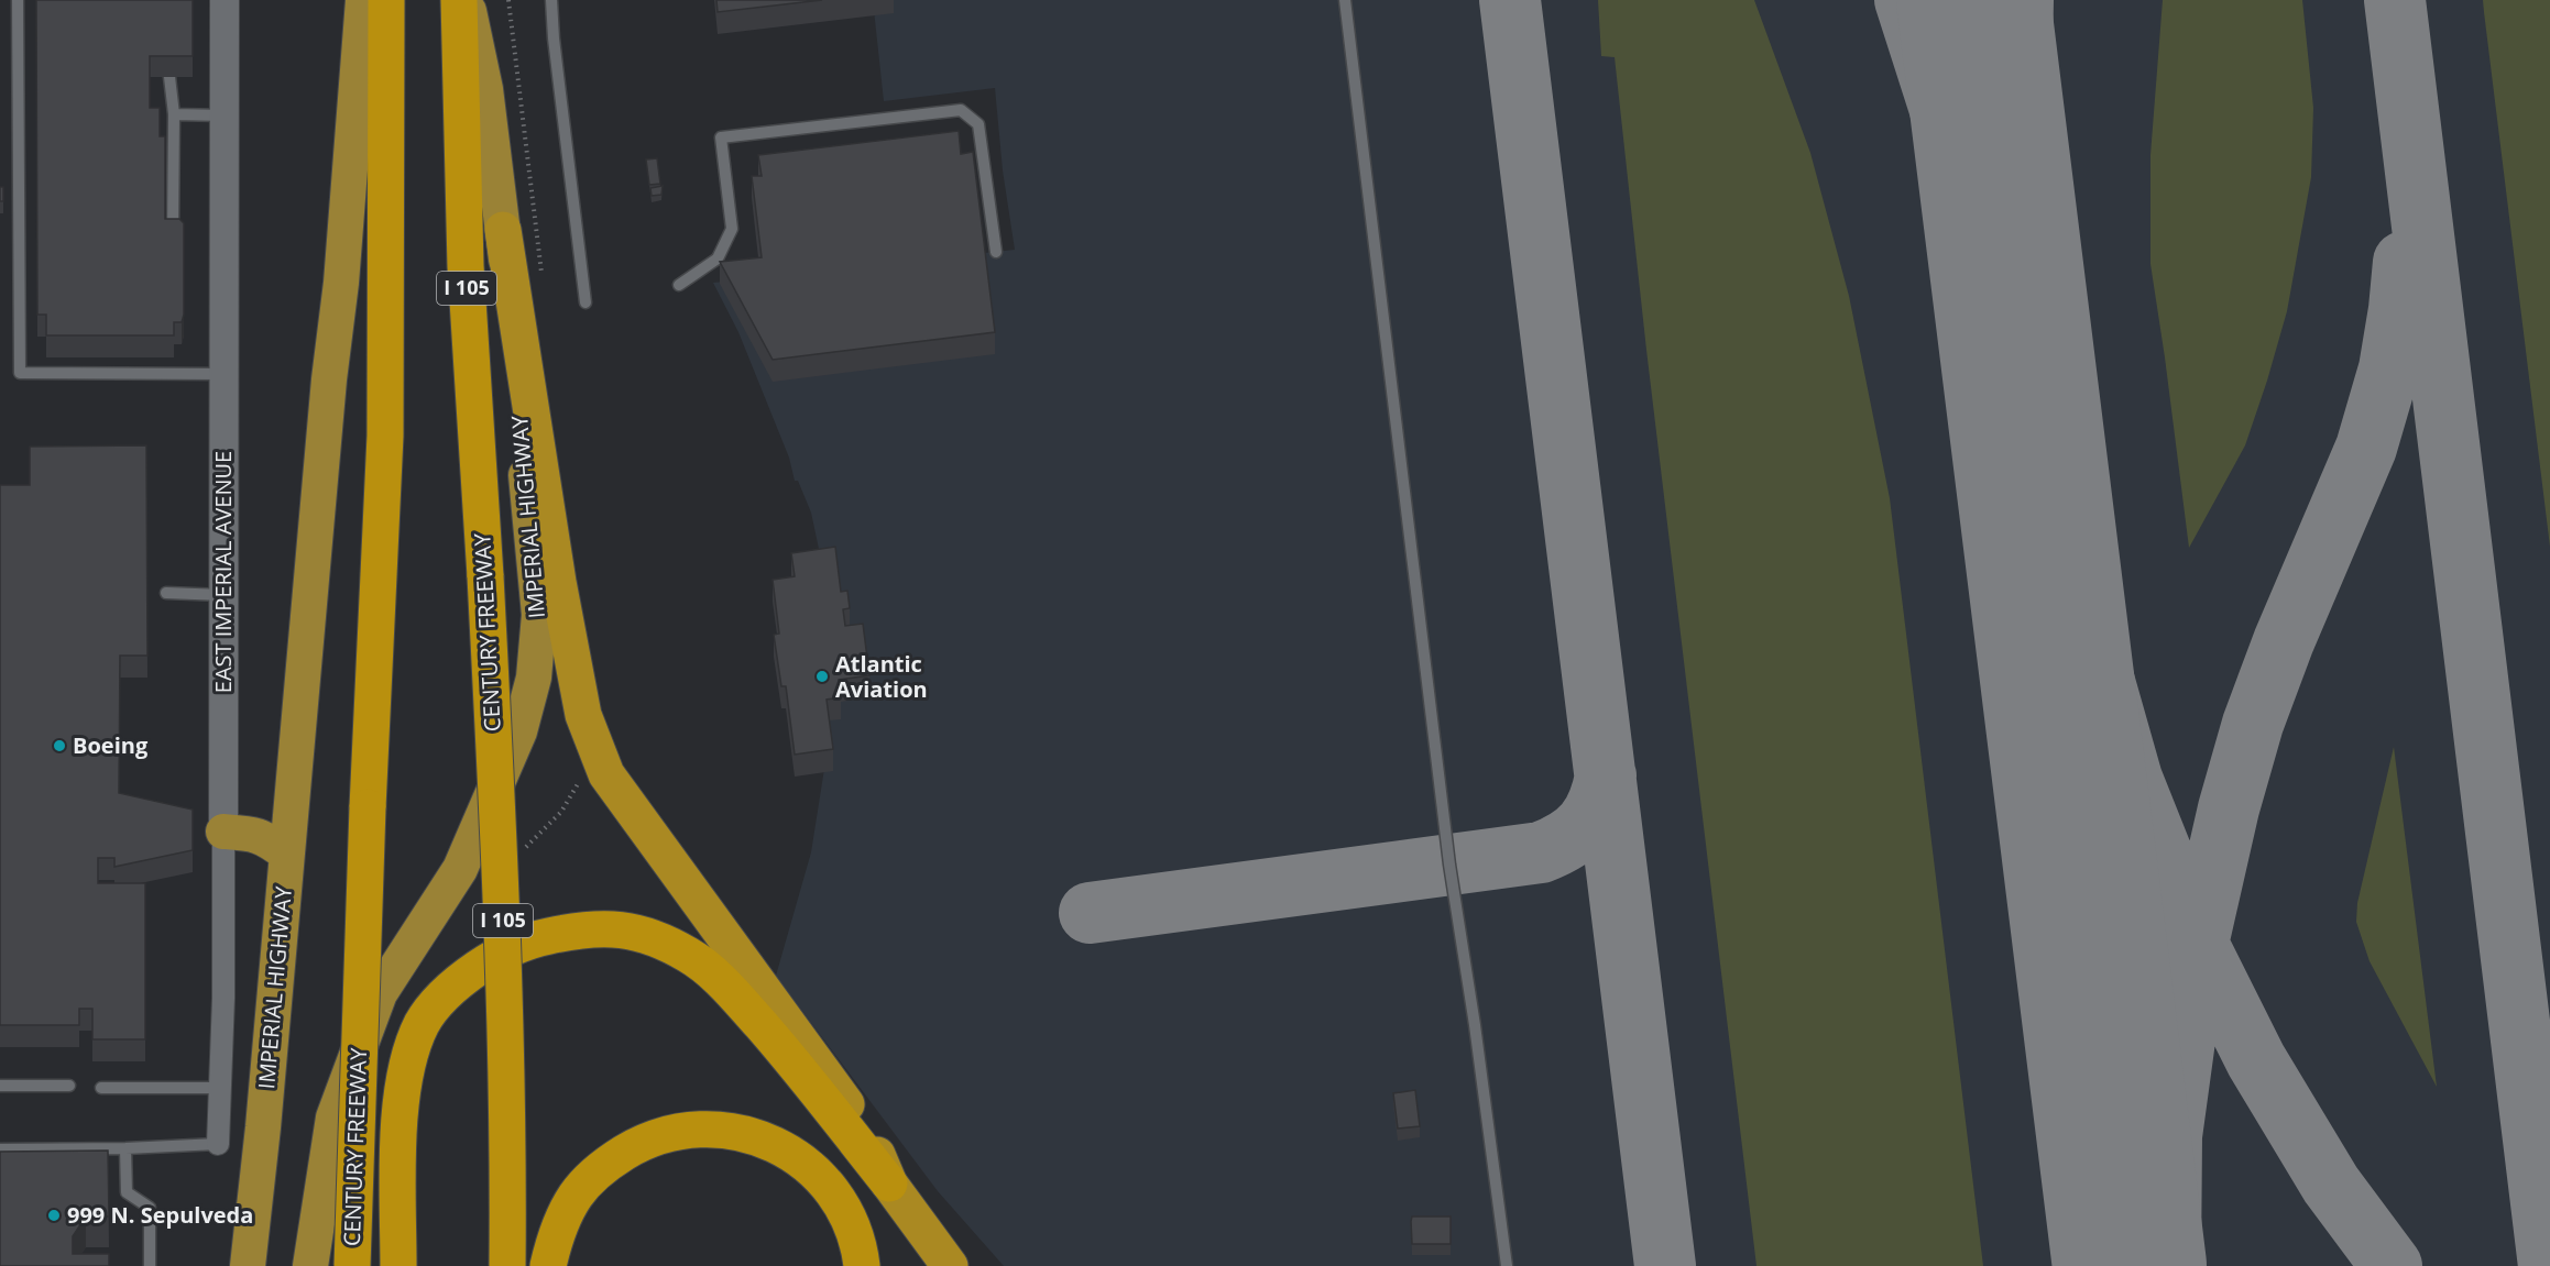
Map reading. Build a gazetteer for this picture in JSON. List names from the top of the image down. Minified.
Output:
{"streets":{"highway":["I 105","CENTURY FREEWAY"],"main road":["IMPERIAL HIGHWAY"],"street":["EAST IMPERIAL AVENUE"]},"places":["Atlantic Aviation","Boeing","999 N. Sepulveda"]}
